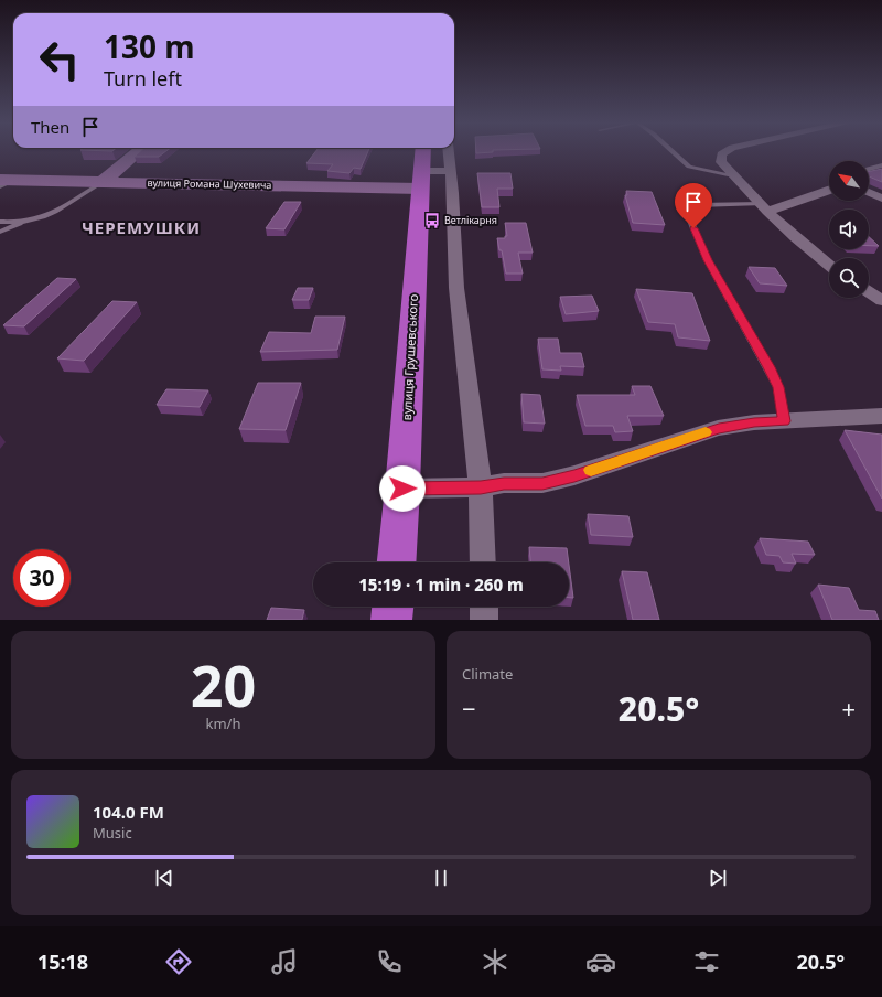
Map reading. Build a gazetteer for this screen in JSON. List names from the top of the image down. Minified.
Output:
{"streets":{"highway":["вулиця Грушевського"],"street":["вулиця Романа Шухевича"]},"crossings":[["вулиця Романа Шухевича","вулиця Грушевського"]],"districts":["ЧЕРЕМУШКИ"],"places":{"bus stop":["Ветлікарня"]},"north":"top left","page":{"turn":["130 m","Turn left"],"then":"Then","limit":"30","trip":"15:19 · 1 min · 260 m","tile":[["20","km/h"],"Climate"],"heat":["−","20.5°","+"],"song":["104.0 FM","Music"],"tabs":["15:18","20.5°"]}}
